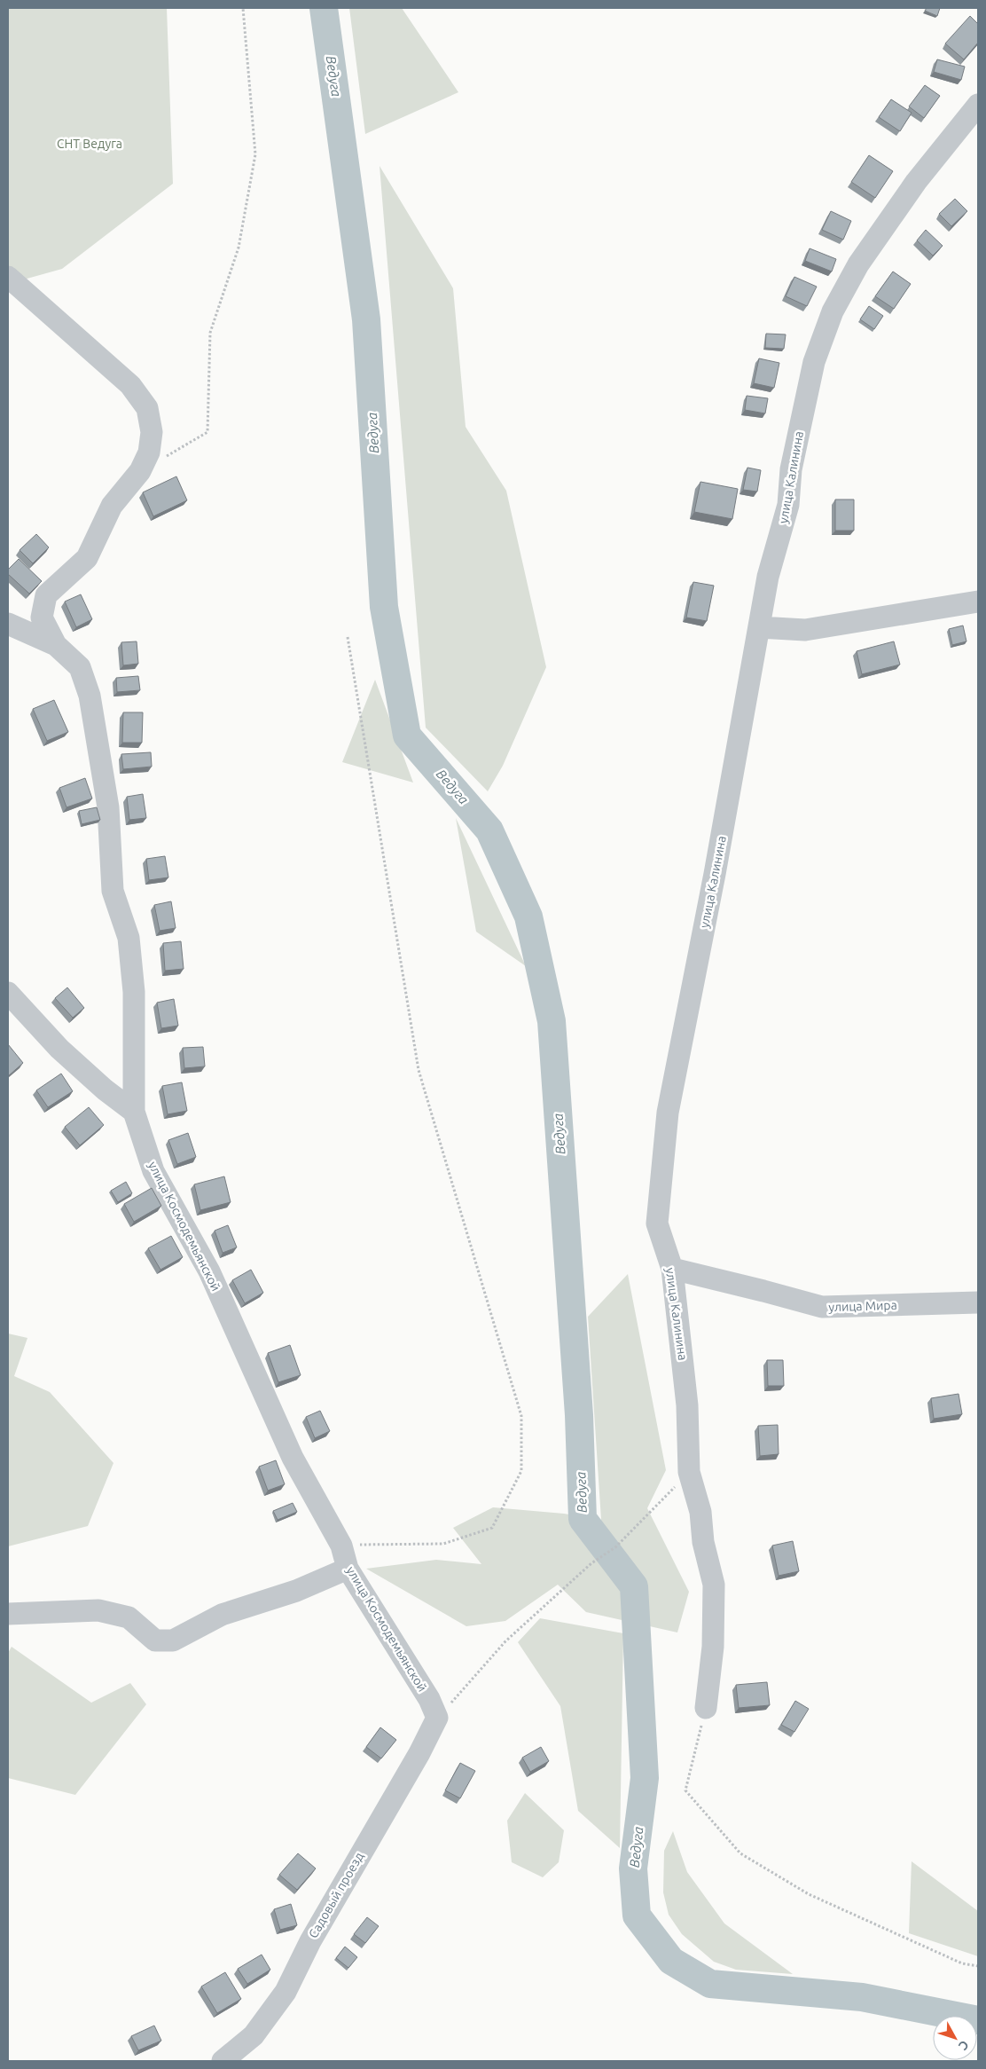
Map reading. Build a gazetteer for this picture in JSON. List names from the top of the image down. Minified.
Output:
{"streets":{"street":["улица Калинина","улица Космодемьянской","улица Мира","Садовый проезд"]},"crossings":[["улица Калинина","улица Мира"],["улица Космодемьянской","Садовый проезд"]],"water":["Ведуга"],"parks":["СНТ Ведуга"],"north":"bottom right"}
